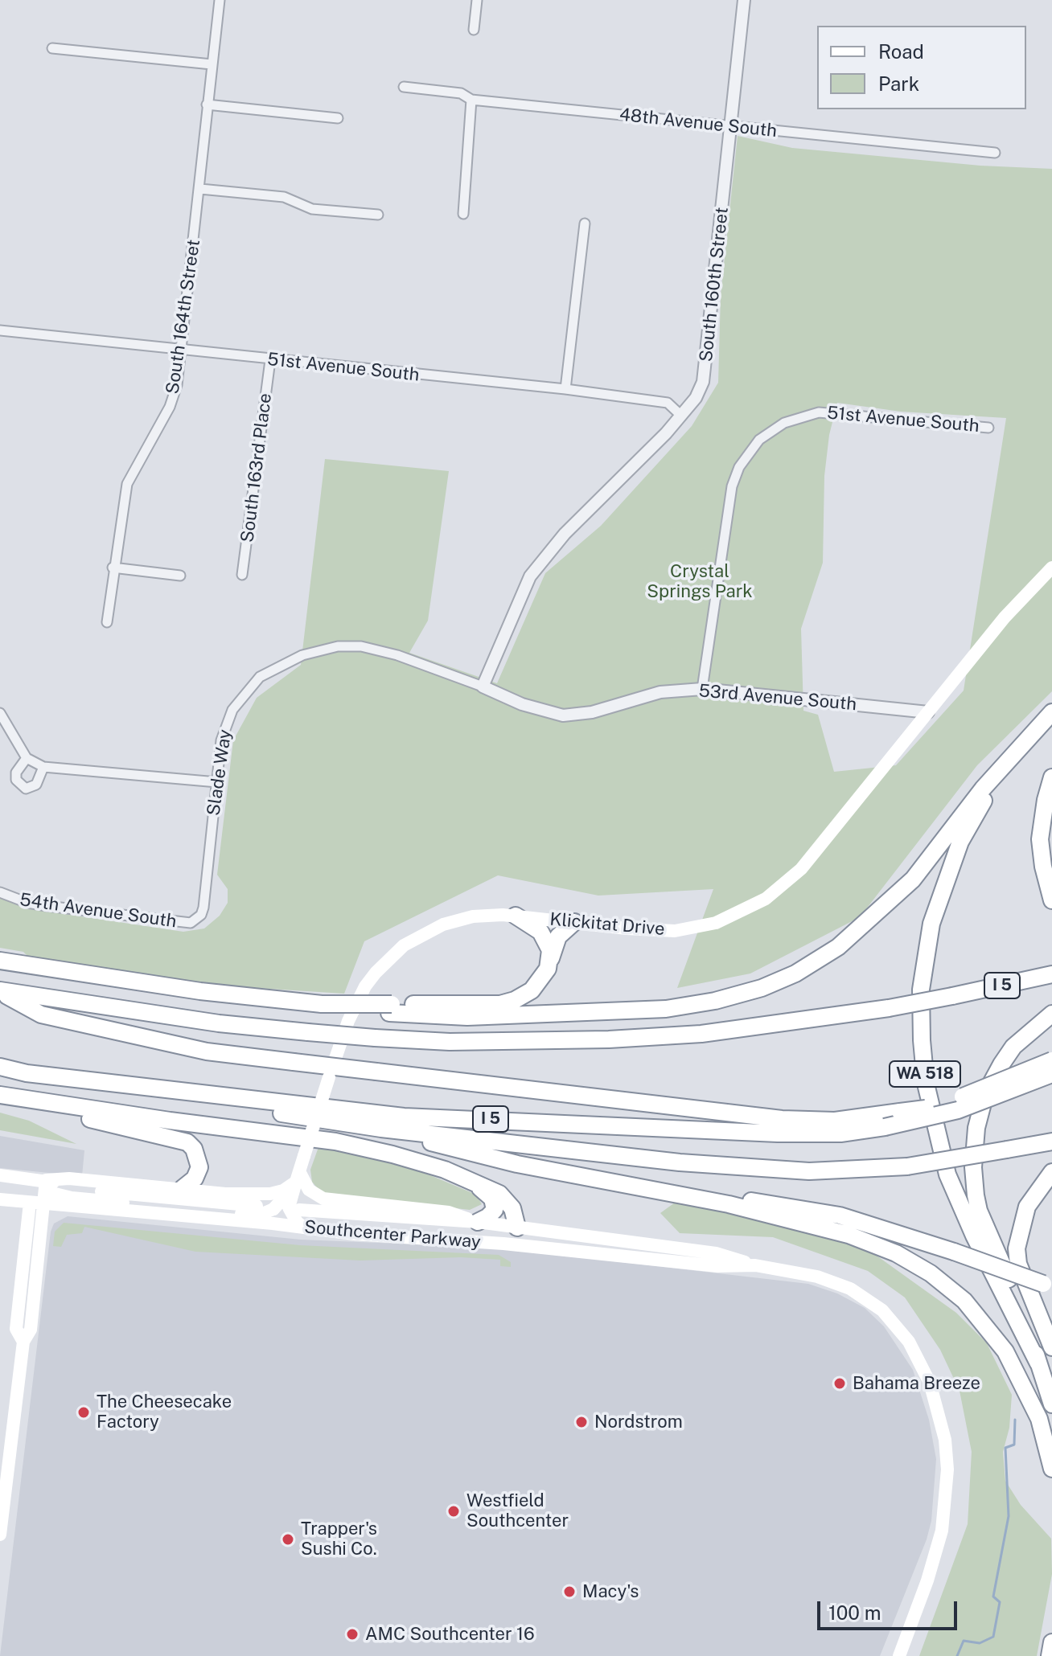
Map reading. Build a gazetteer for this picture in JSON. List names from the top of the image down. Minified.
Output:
{"streets":{"highway":["I 5","WA 518"],"main road":["Klickitat Drive","Southcenter Parkway"],"street":["48th Avenue South","South 160th Street","South 164th Street","51st Avenue South","South 163rd Place","53rd Avenue South","Slade Way","54th Avenue South"]},"crossings":[["48th Avenue South","South 160th Street"],["South 160th Street","51st Avenue South"],["South 160th Street","53rd Avenue South"],["South 160th Street","Slade Way"],["South 164th Street","51st Avenue South"],["51st Avenue South","South 163rd Place"],["51st Avenue South","53rd Avenue South"],["53rd Avenue South","Slade Way"],["53rd Avenue South","Klickitat Drive"],["Slade Way","54th Avenue South"],["Klickitat Drive","Southcenter Parkway"]],"parks":["Crystal Springs Park"],"places":["Bahama Breeze","The Cheesecake Factory","Nordstrom","Westfield Southcenter","Trapper's Sushi Co.","Macy's","AMC Southcenter 16"],"legend":["Road","Park"],"scale_bar":"100 m"}
